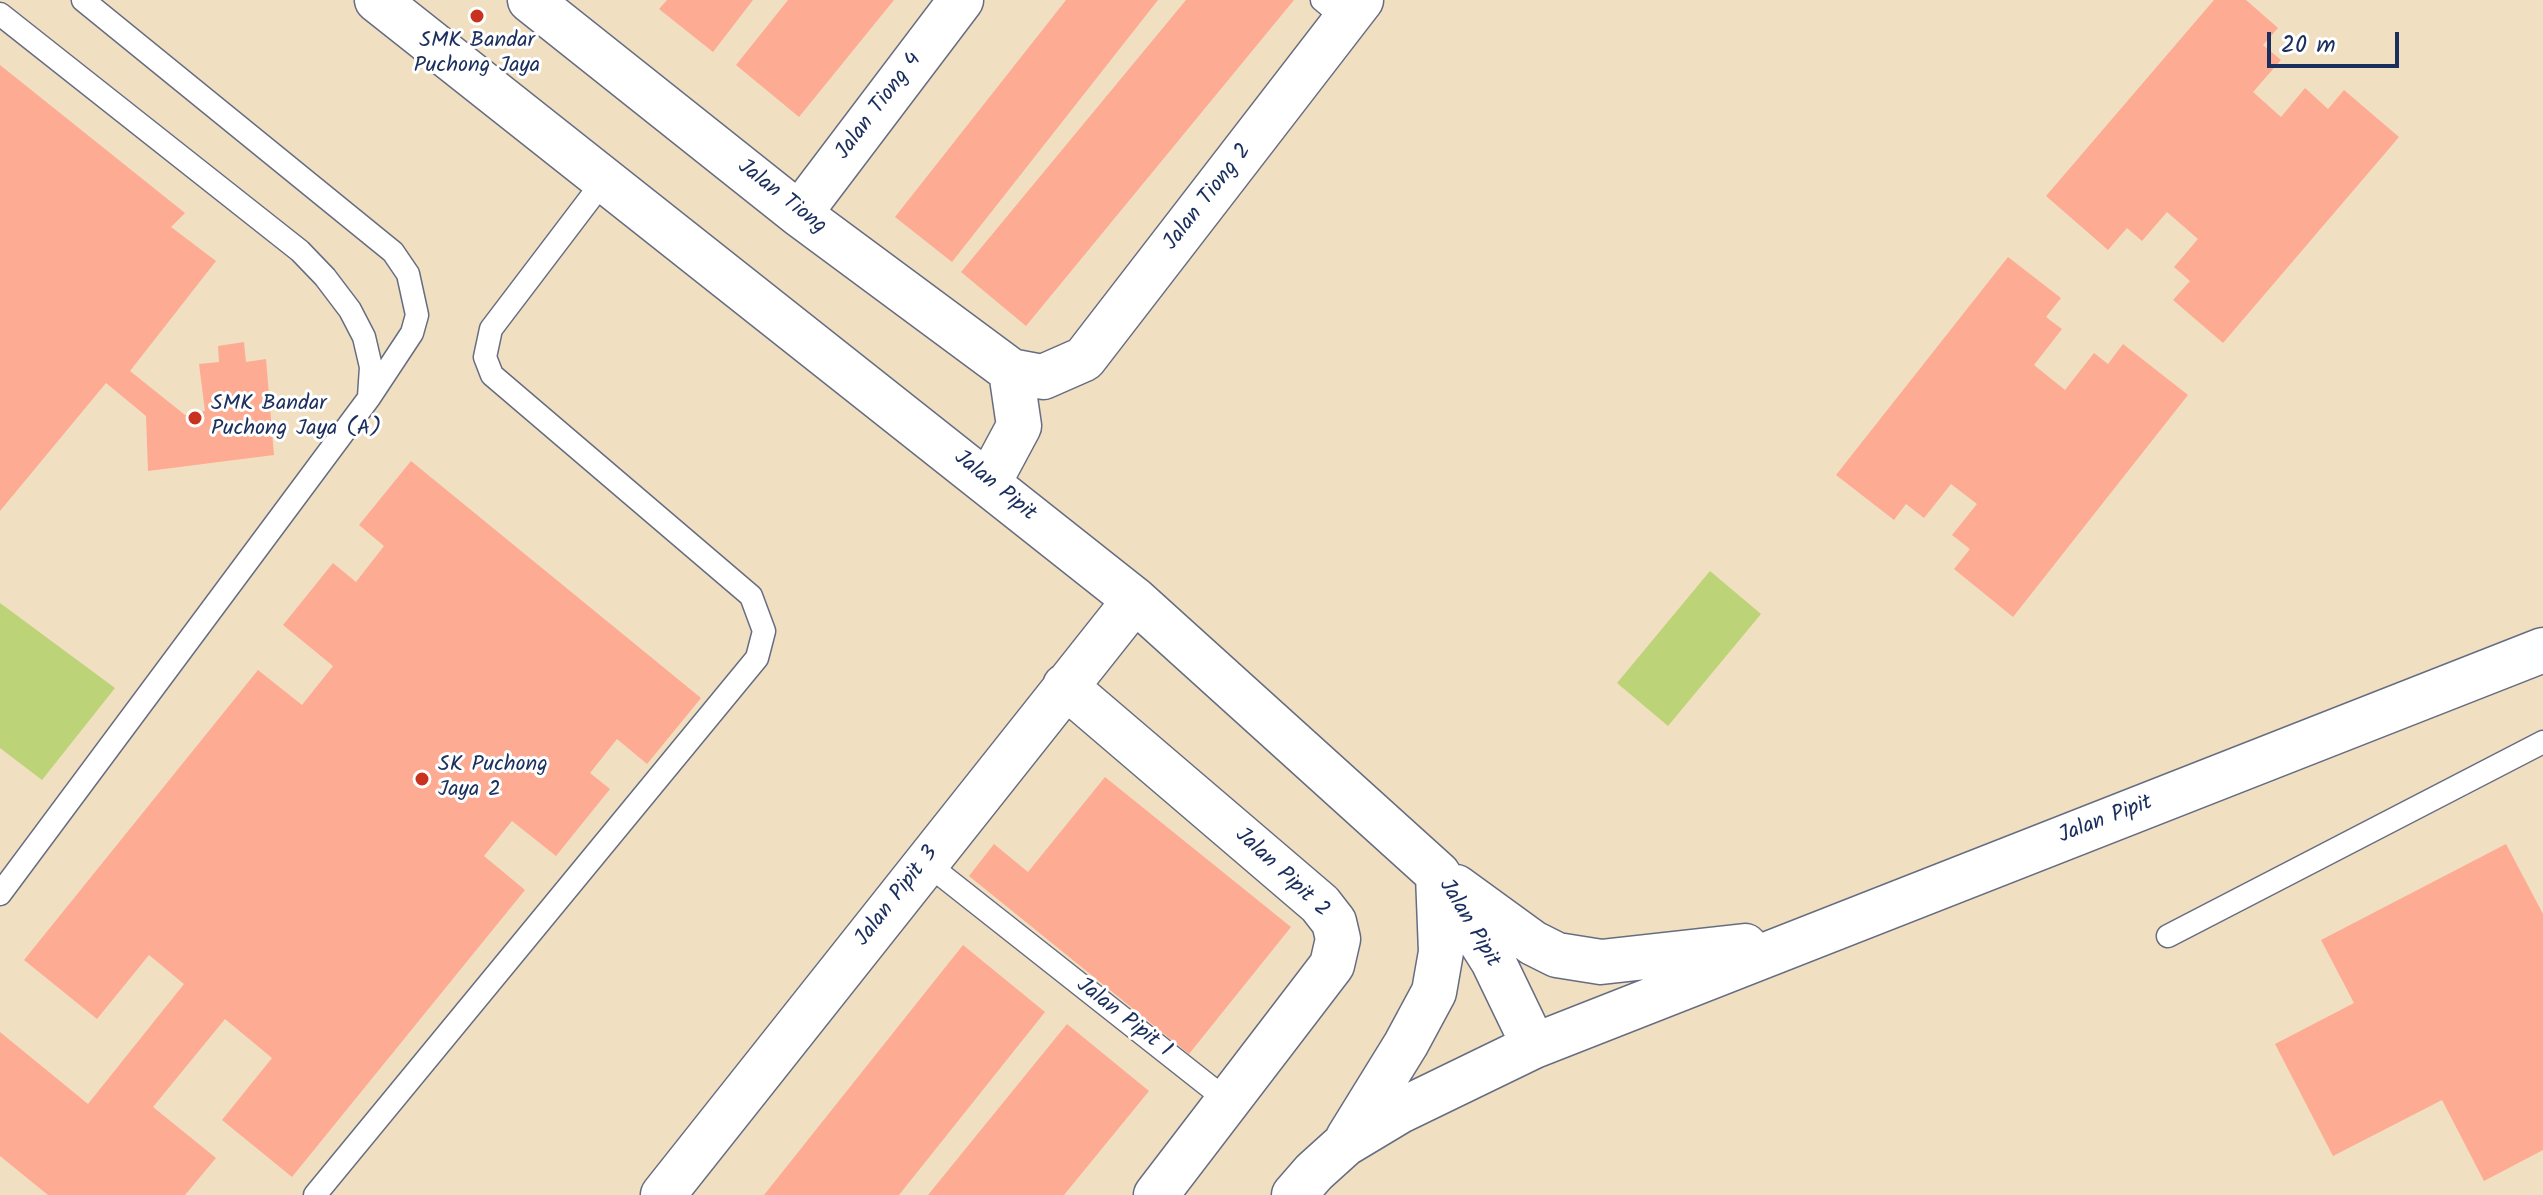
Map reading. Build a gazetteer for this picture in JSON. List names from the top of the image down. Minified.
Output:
{"streets":{"street":["Jalan Tiong 4","Jalan Tiong","Jalan Tiong 2","Jalan Pipit","Jalan Pipit 2","Jalan Pipit 3"],"lane":["Jalan Pipit 1"]},"crossings":[["Jalan Tiong 4","Jalan Tiong"],["Jalan Tiong","Jalan Tiong 2"],["Jalan Pipit","Jalan Pipit 3"],["Jalan Pipit 2","Jalan Pipit 3"],["Jalan Pipit 2","Jalan Pipit 1"],["Jalan Pipit 3","Jalan Pipit 1"]],"places":["SMK Bandar Puchong Jaya","SMK Bandar Puchong Jaya (A)","SK Puchong Jaya 2"],"scale_bar":"20 m"}
